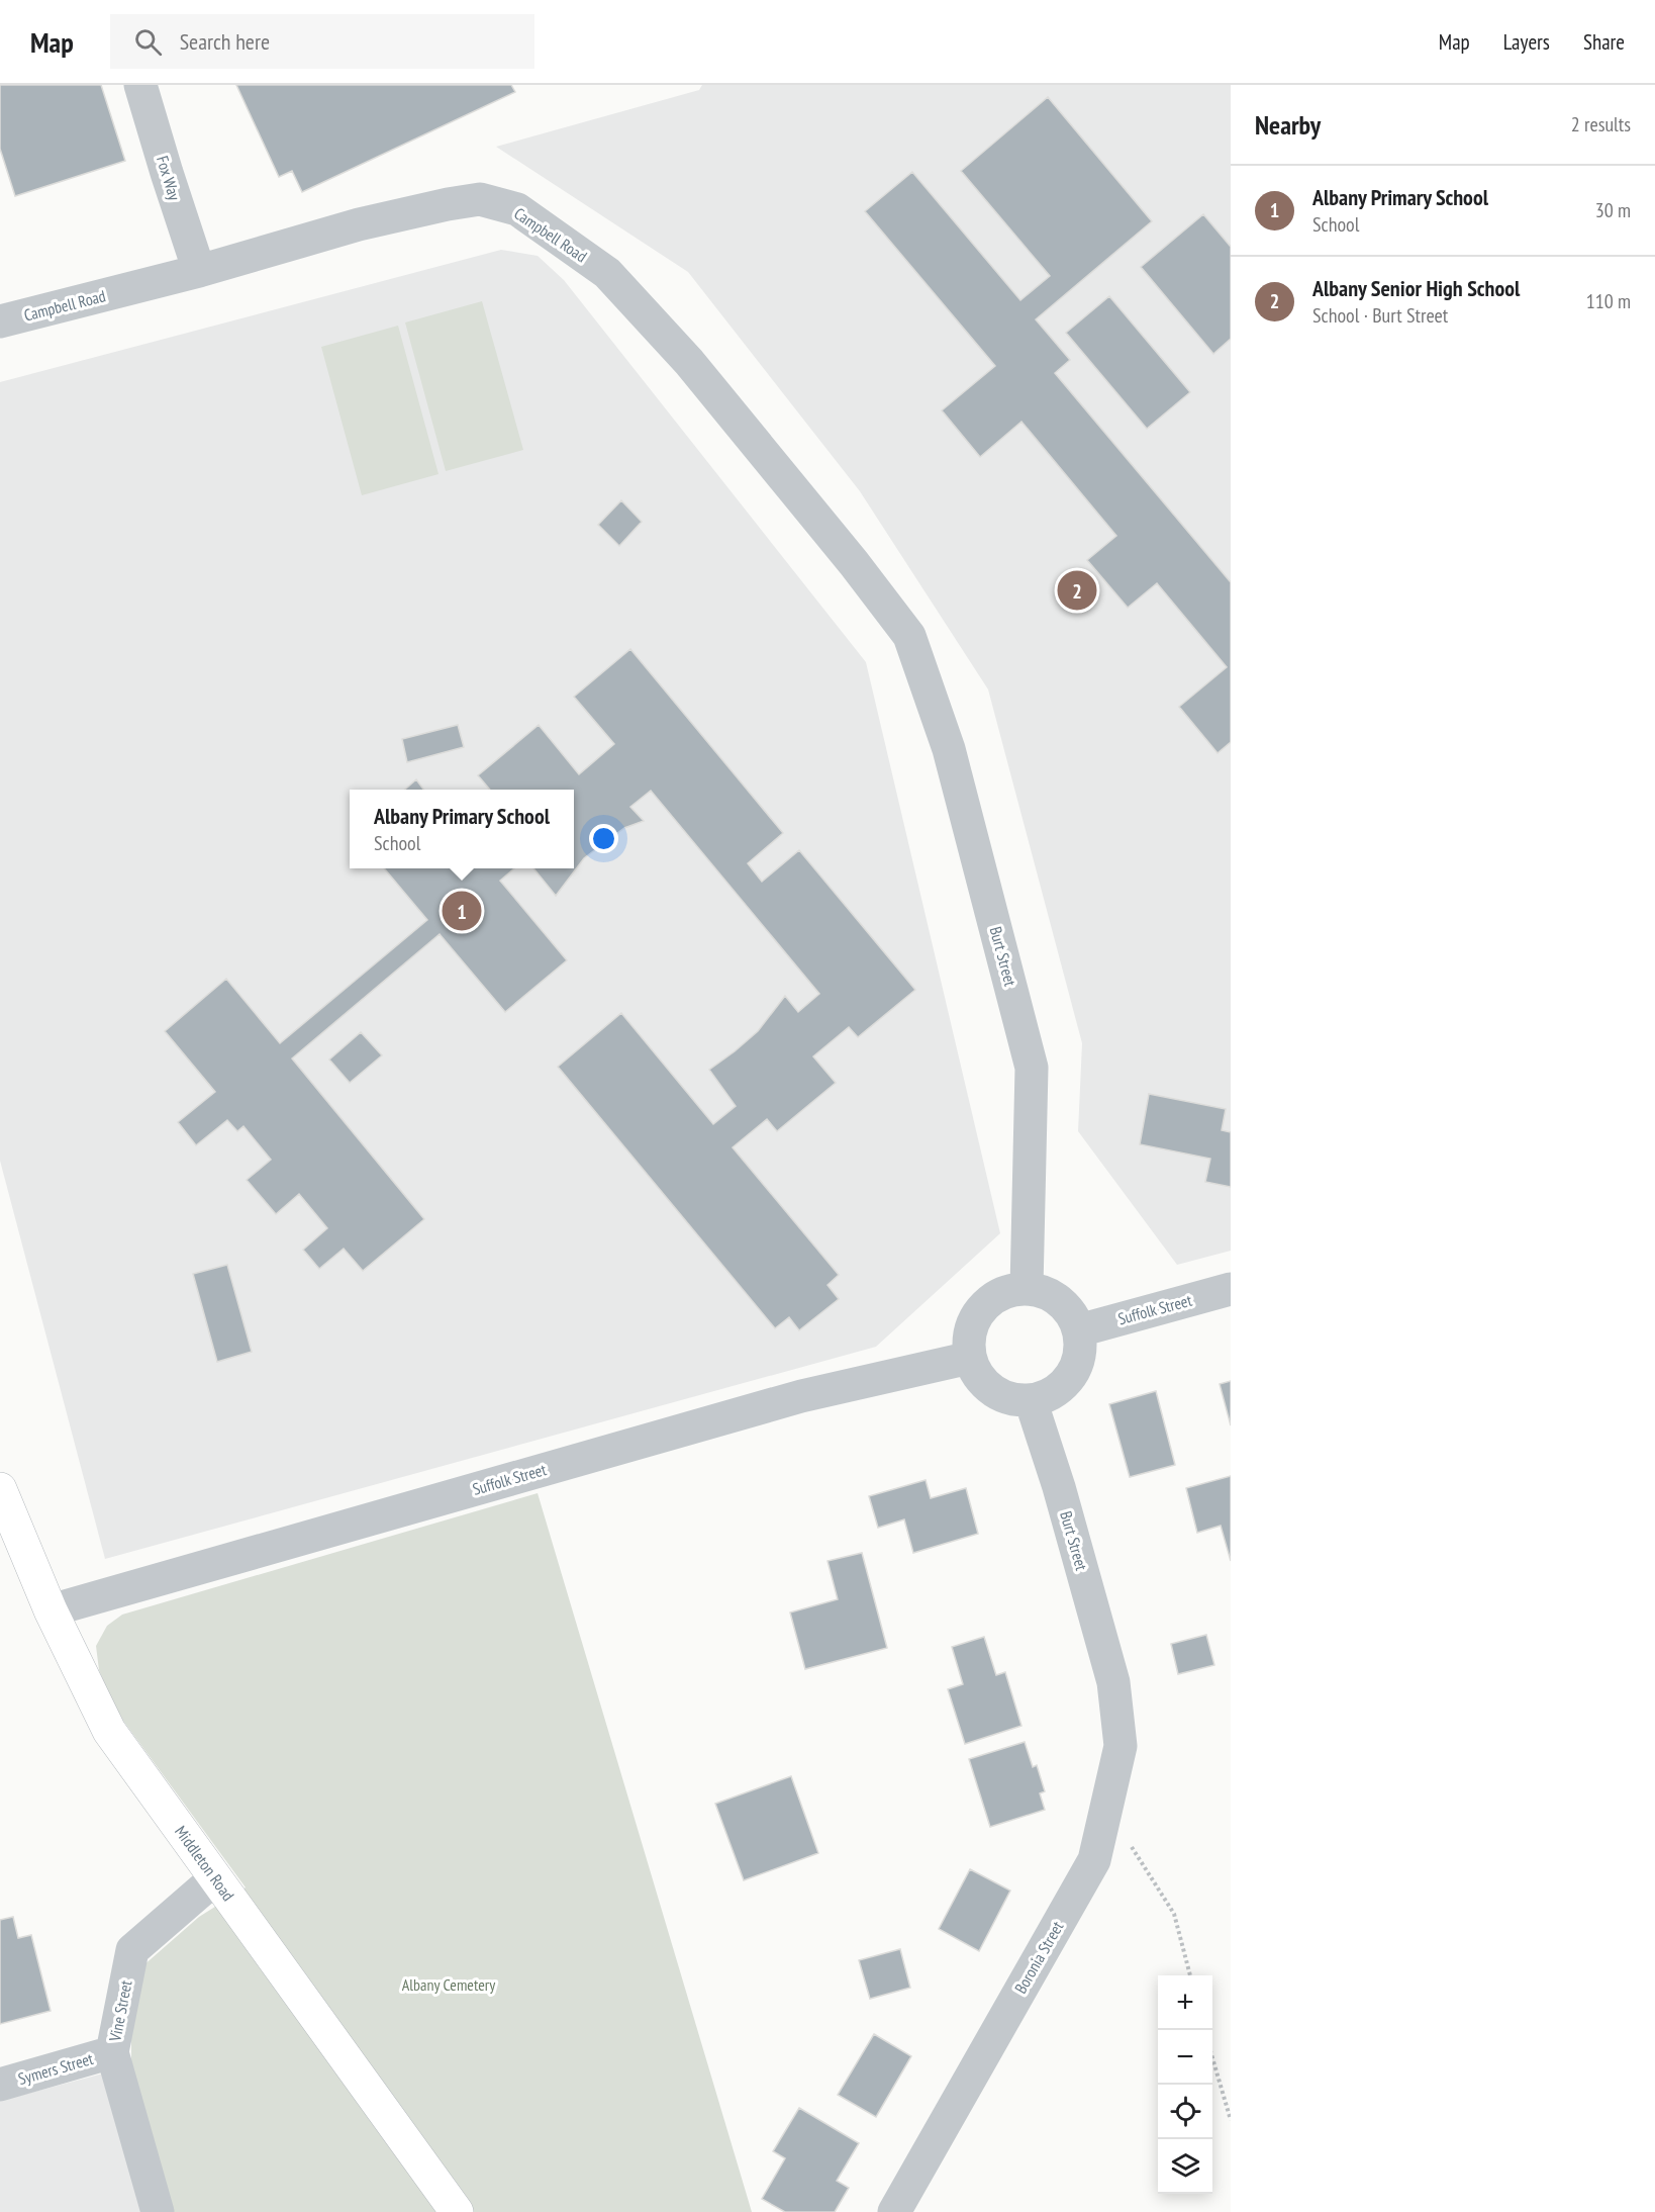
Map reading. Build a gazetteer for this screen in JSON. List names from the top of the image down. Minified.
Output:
{"streets":{"main road":["Middleton Road"],"street":["Fox Way","Campbell Road","Burt Street","Suffolk Street","Boronia Street","Vine Street","Symers Street"]},"crossings":[["Fox Way","Campbell Road"],["Campbell Road","Burt Street"],["Burt Street","Suffolk Street"],["Burt Street","Boronia Street"],["Suffolk Street","Middleton Road"],["Middleton Road","Vine Street"],["Vine Street","Symers Street"]],"parks":["Albany Cemetery"],"page":{"header":"Map","search":"Search here","nav":["Map","Layers","Share"],"heading":["Nearby","2 results"],"list":[{"mark":"1","name":"Albany Primary School","note":"School","value":"30 m"},{"mark":"2","name":"Albany Senior High School","note":"School · Burt Street","value":"110 m"}],"pins":["2","1"],"popup":["Albany Primary School","School"],"map_buttons":["+","−"]}}
